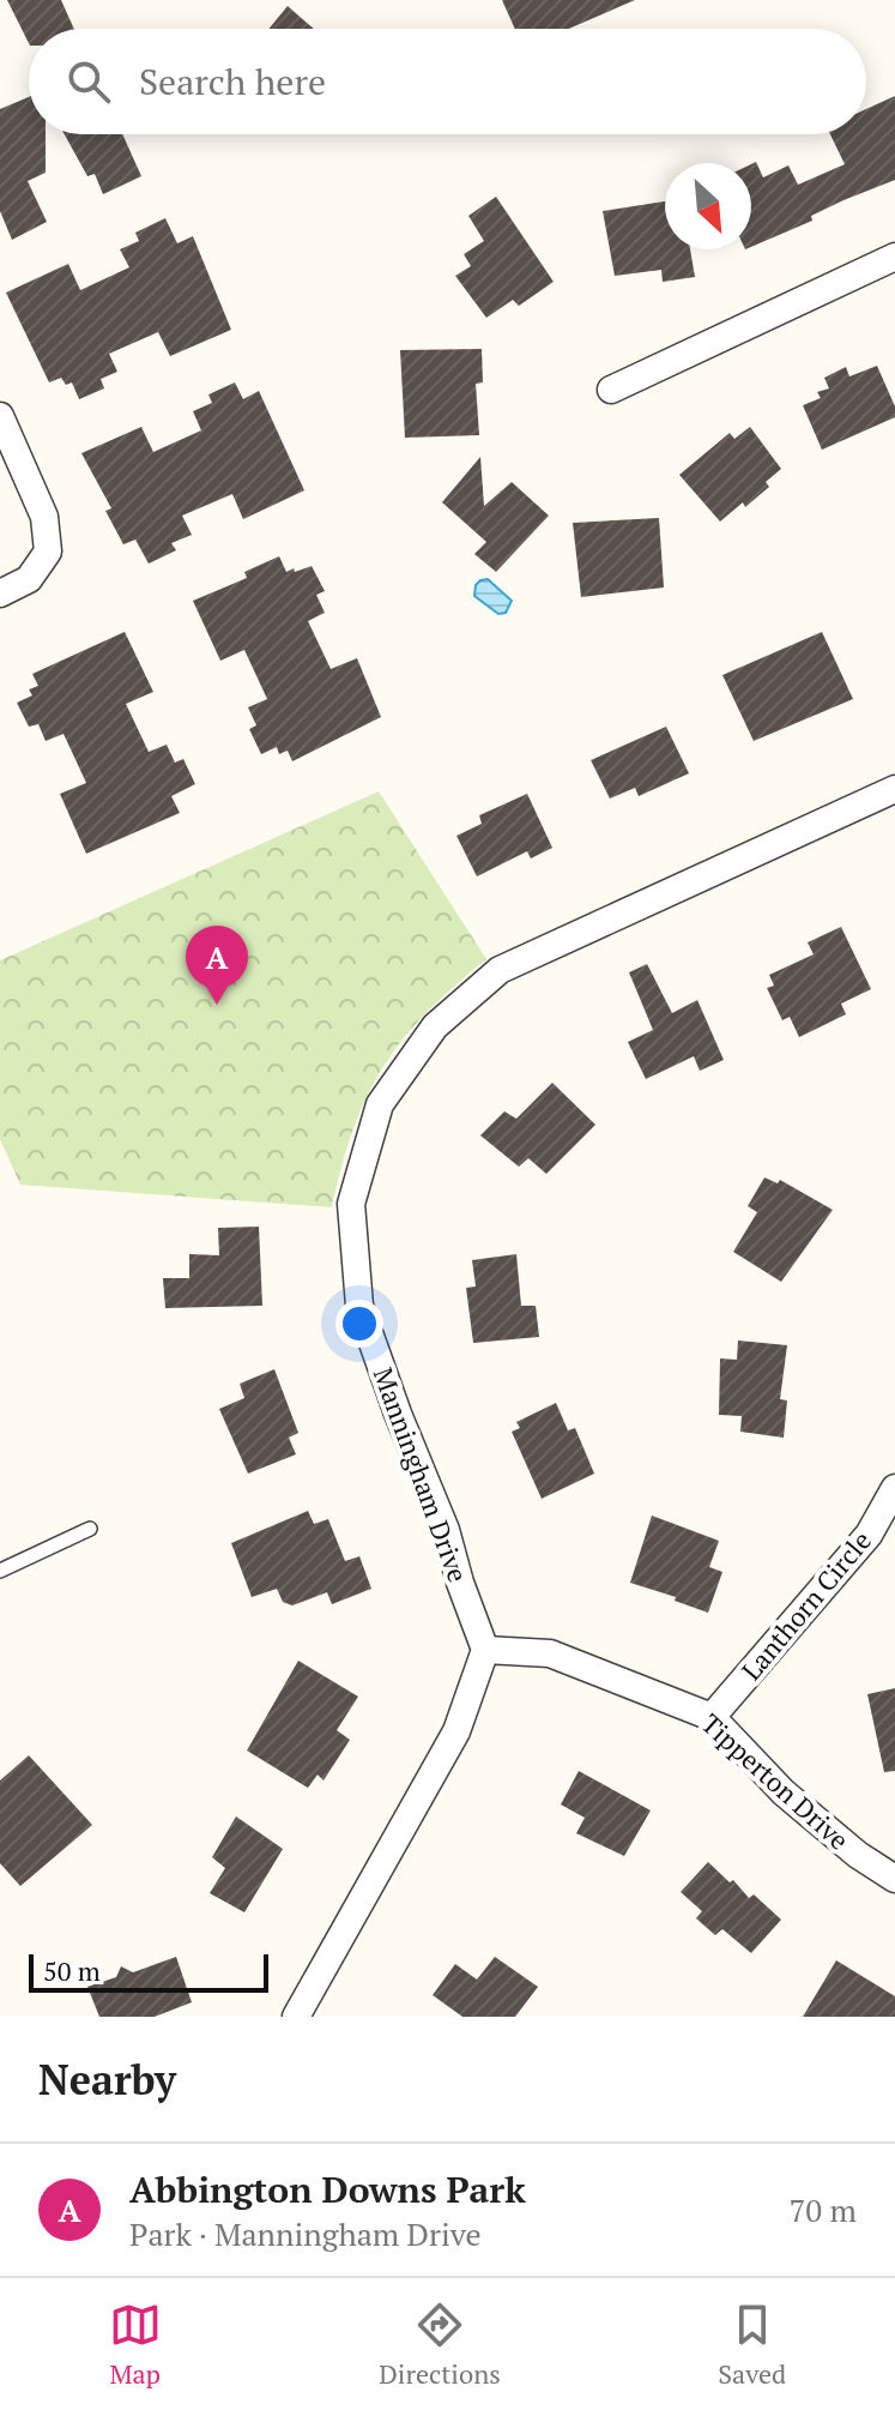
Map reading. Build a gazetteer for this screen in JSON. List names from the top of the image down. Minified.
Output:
{"streets":{"street":["Manningham Drive","Lanthorn Circle","Tipperton Drive"]},"crossings":[["Manningham Drive","Tipperton Drive"],["Lanthorn Circle","Tipperton Drive"]],"scale_bar":"50 m","north":"bottom right","page":{"search":"Search here","pins":"A","scale":"50 m","heading":"Nearby","list":[{"mark":"A","name":"Abbington Downs Park","note":"Park · Manningham Drive","value":"70 m"}],"nav":["Map","Directions","Saved"]}}
